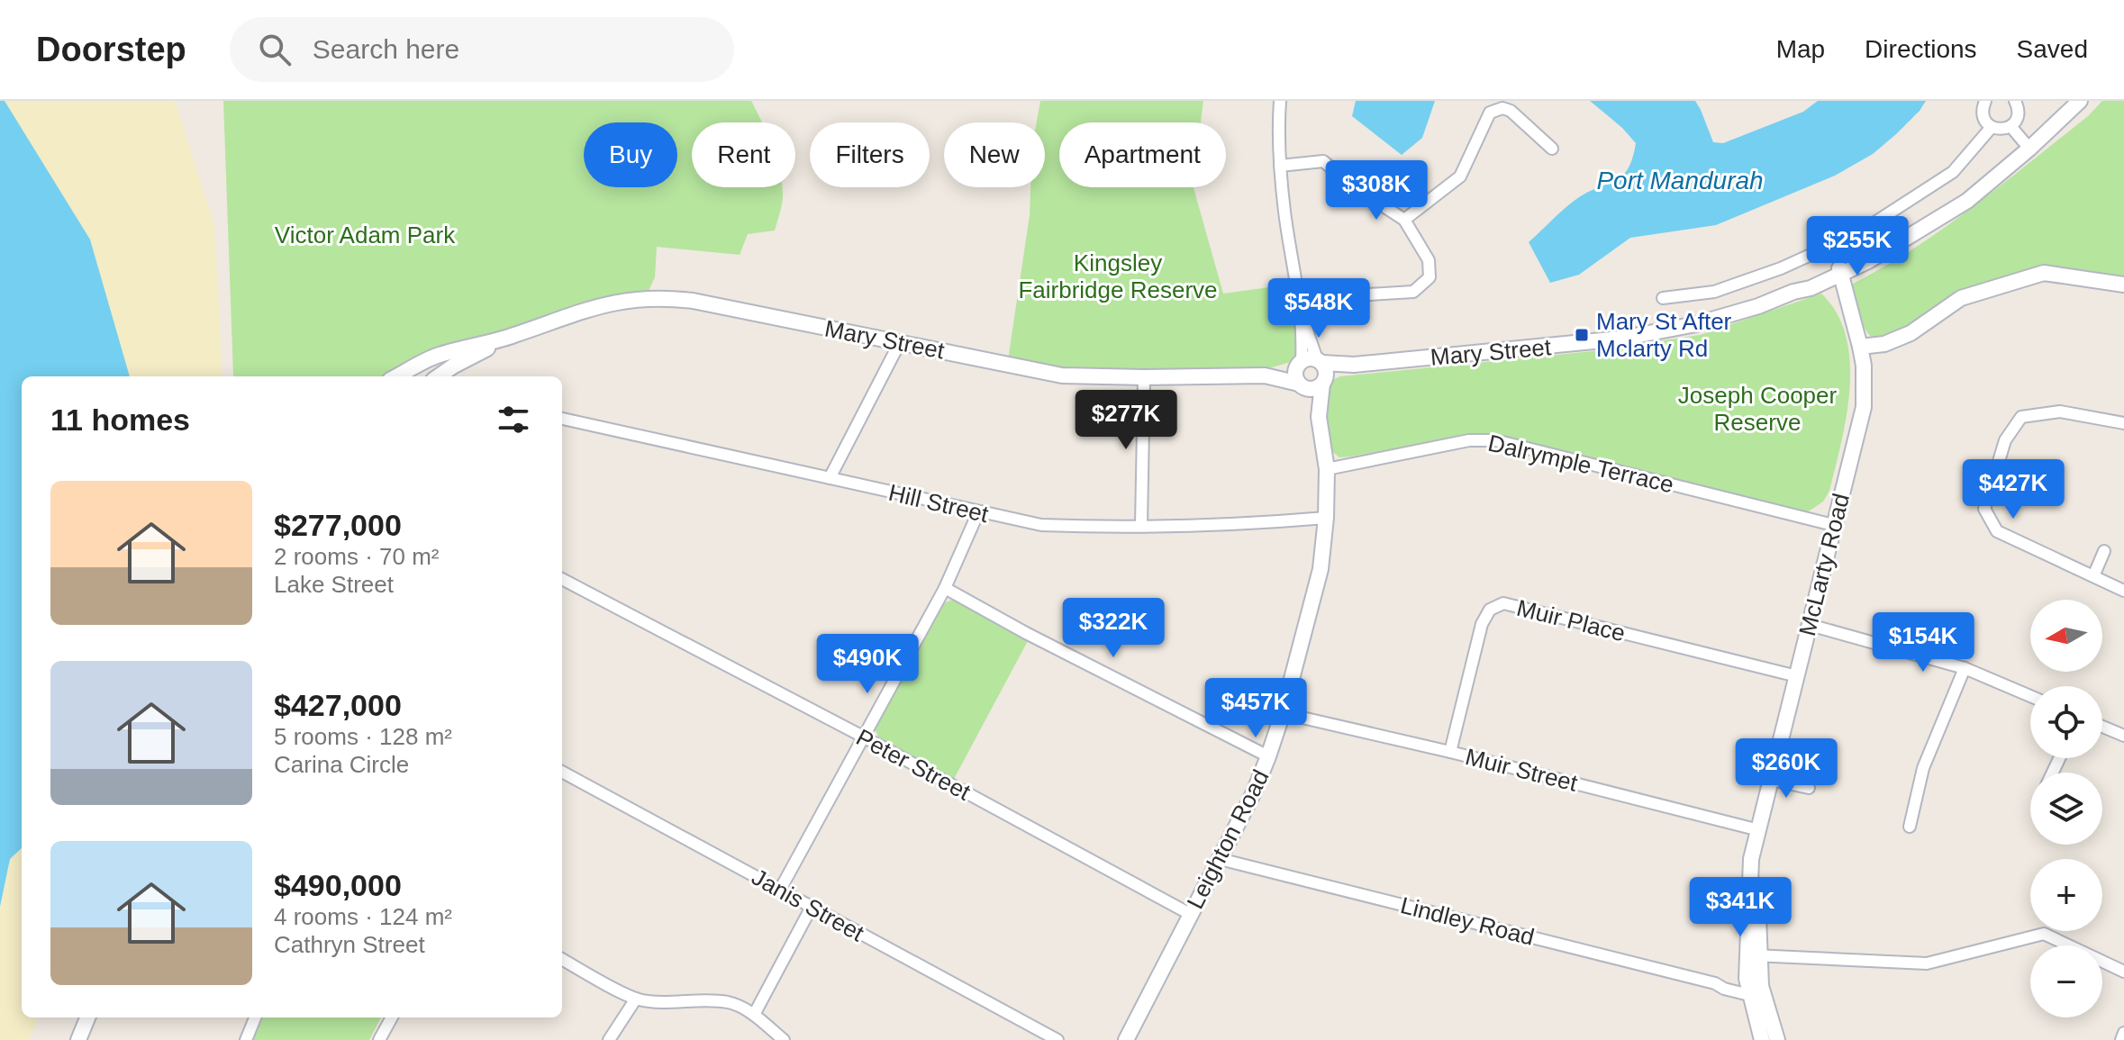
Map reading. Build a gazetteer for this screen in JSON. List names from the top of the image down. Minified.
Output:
{"streets":{"street":["Mary Street","Dalrymple Terrace","Hill Street","McLarty Road","Muir Place","Peter Street","Muir Street","Leighton Road","Janis Street","Lindley Road"]},"crossings":[["Mary Street","McLarty Road"],["Mary Street","Leighton Road"],["Dalrymple Terrace","McLarty Road"],["Dalrymple Terrace","Leighton Road"],["Hill Street","Leighton Road"],["McLarty Road","Muir Place"],["McLarty Road","Muir Street"],["McLarty Road","Lindley Road"],["Muir Place","Muir Street"],["Peter Street","Leighton Road"],["Muir Street","Leighton Road"],["Leighton Road","Lindley Road"]],"water":["Port Mandurah"],"parks":["Victor Adam Park","Kingsley Fairbridge Reserve","Joseph Cooper Reserve"],"places":{"transit":["Mary St After Mclarty Rd"]},"north":"left","page":{"header":"Doorstep","search":"Search here","nav":["Map","Directions","Saved"],"chip":["Buy","Rent","Filters","New","Apartment"],"price":["$308K","$255K","$548K","$277K","$427K","$322K","$154K","$490K","$457K","$260K","$341K"],"heading":"11 homes","list":[{"name":"$277,000","note":"2 rooms · 70 m² · Lake Street"},{"name":"$427,000","note":"5 rooms · 128 m² · Carina Circle"},{"name":"$490,000","note":"4 rooms · 124 m² · Cathryn Street"}],"map_buttons":["+","−"]}}
